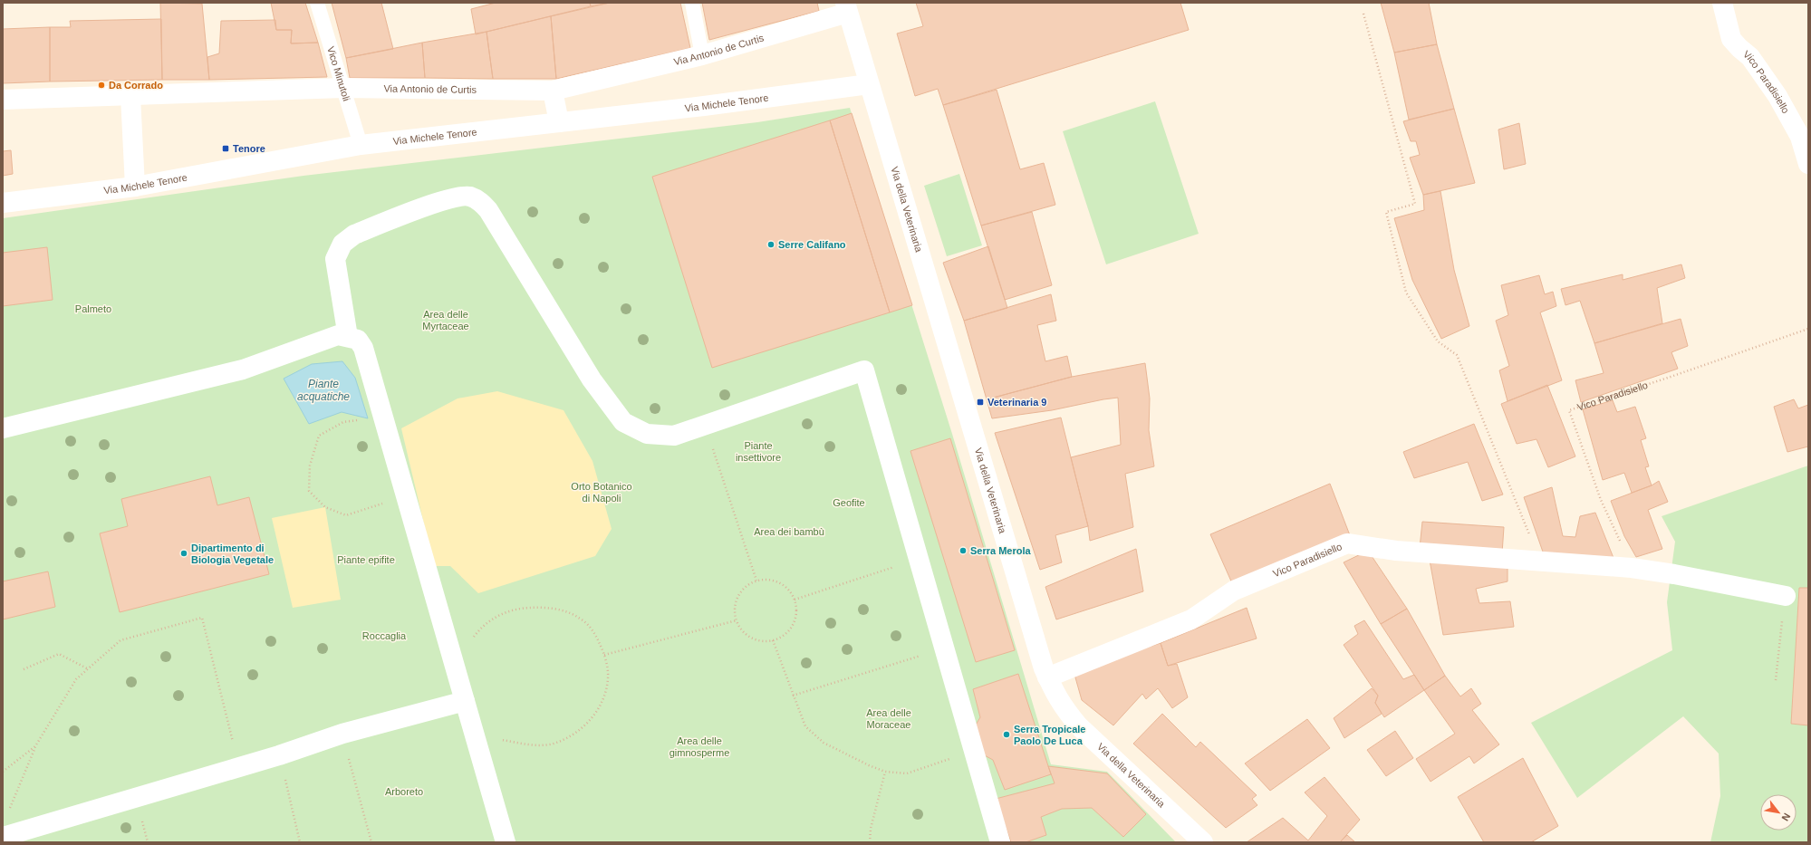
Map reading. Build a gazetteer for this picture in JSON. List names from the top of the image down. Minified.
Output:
{"streets":{"street":["Via Antonio de Curtis","Vico Paradisiello","Via Michele Tenore","Via della Veterinaria"],"lane":["Vico Minutoli"]},"crossings":[["Via Antonio de Curtis","Vico Minutoli"],["Via Antonio de Curtis","Via della Veterinaria"],["Vico Minutoli","Via Michele Tenore"],["Vico Paradisiello","Via della Veterinaria"],["Via Michele Tenore","Via della Veterinaria"]],"water":["Piante acquatiche"],"parks":["Palmeto","Area delle Myrtaceae","Piante insettivore","Orto Botanico di Napoli","Geofite","Area dei bambù","Piante epifite","Roccaglia","Area delle Moraceae","Area delle gimnosperme","Arboreto"],"places":{"other":["Da Corrado","Serre Califano","Serra Merola","Dipartimento di Biologia Vegetale","Serra Tropicale Paolo De Luca"],"transit":["Tenore","Veterinaria 9"]},"north":"bottom right"}
